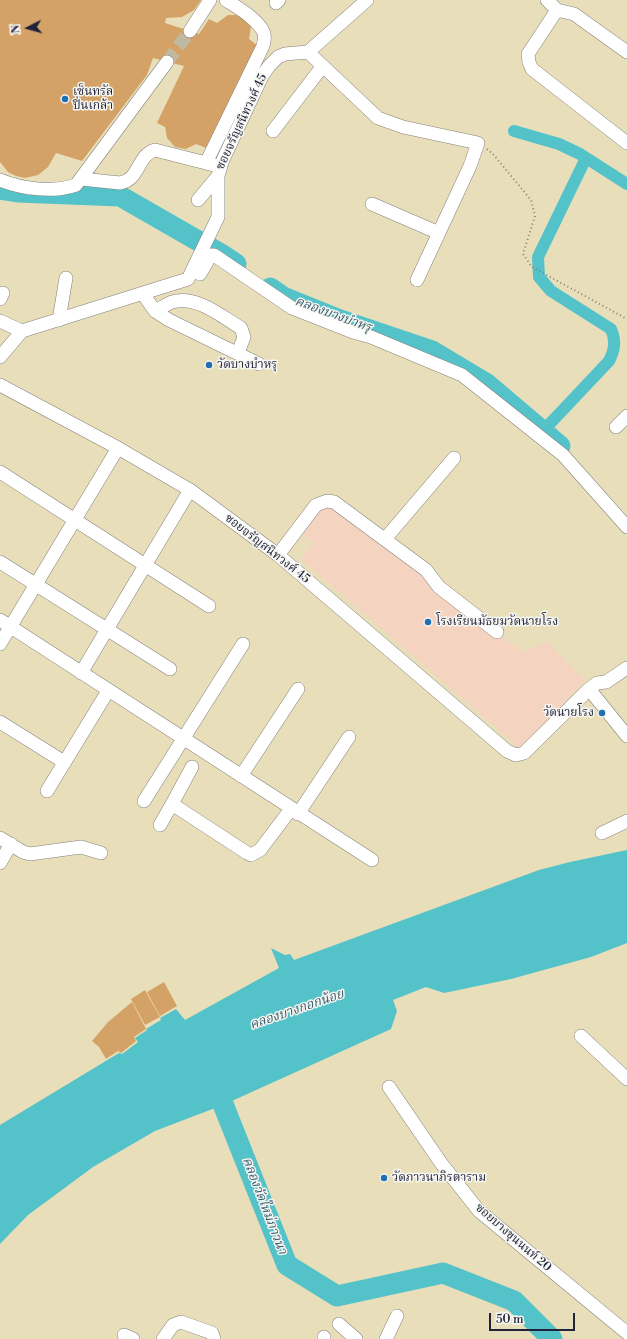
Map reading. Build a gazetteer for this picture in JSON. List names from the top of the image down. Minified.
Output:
{"streets":{"street":["ซอยจรัญสนิทวงศ์ 45","ซอยบางขุนนนท์ 20"]},"water":["คลองบางบำหรุ","คลองบางกอกน้อย","คลองวัดใหม่ภาวนา"],"places":["เซ็นทรัล ปิ่นเกล้า","วัดบางบำหรุ","โรงเรียนมัธยมวัดนายโรง","วัดนายโรง","วัดภาวนาภิรตาราม"],"scale_bar":"50 m","north":"left"}
